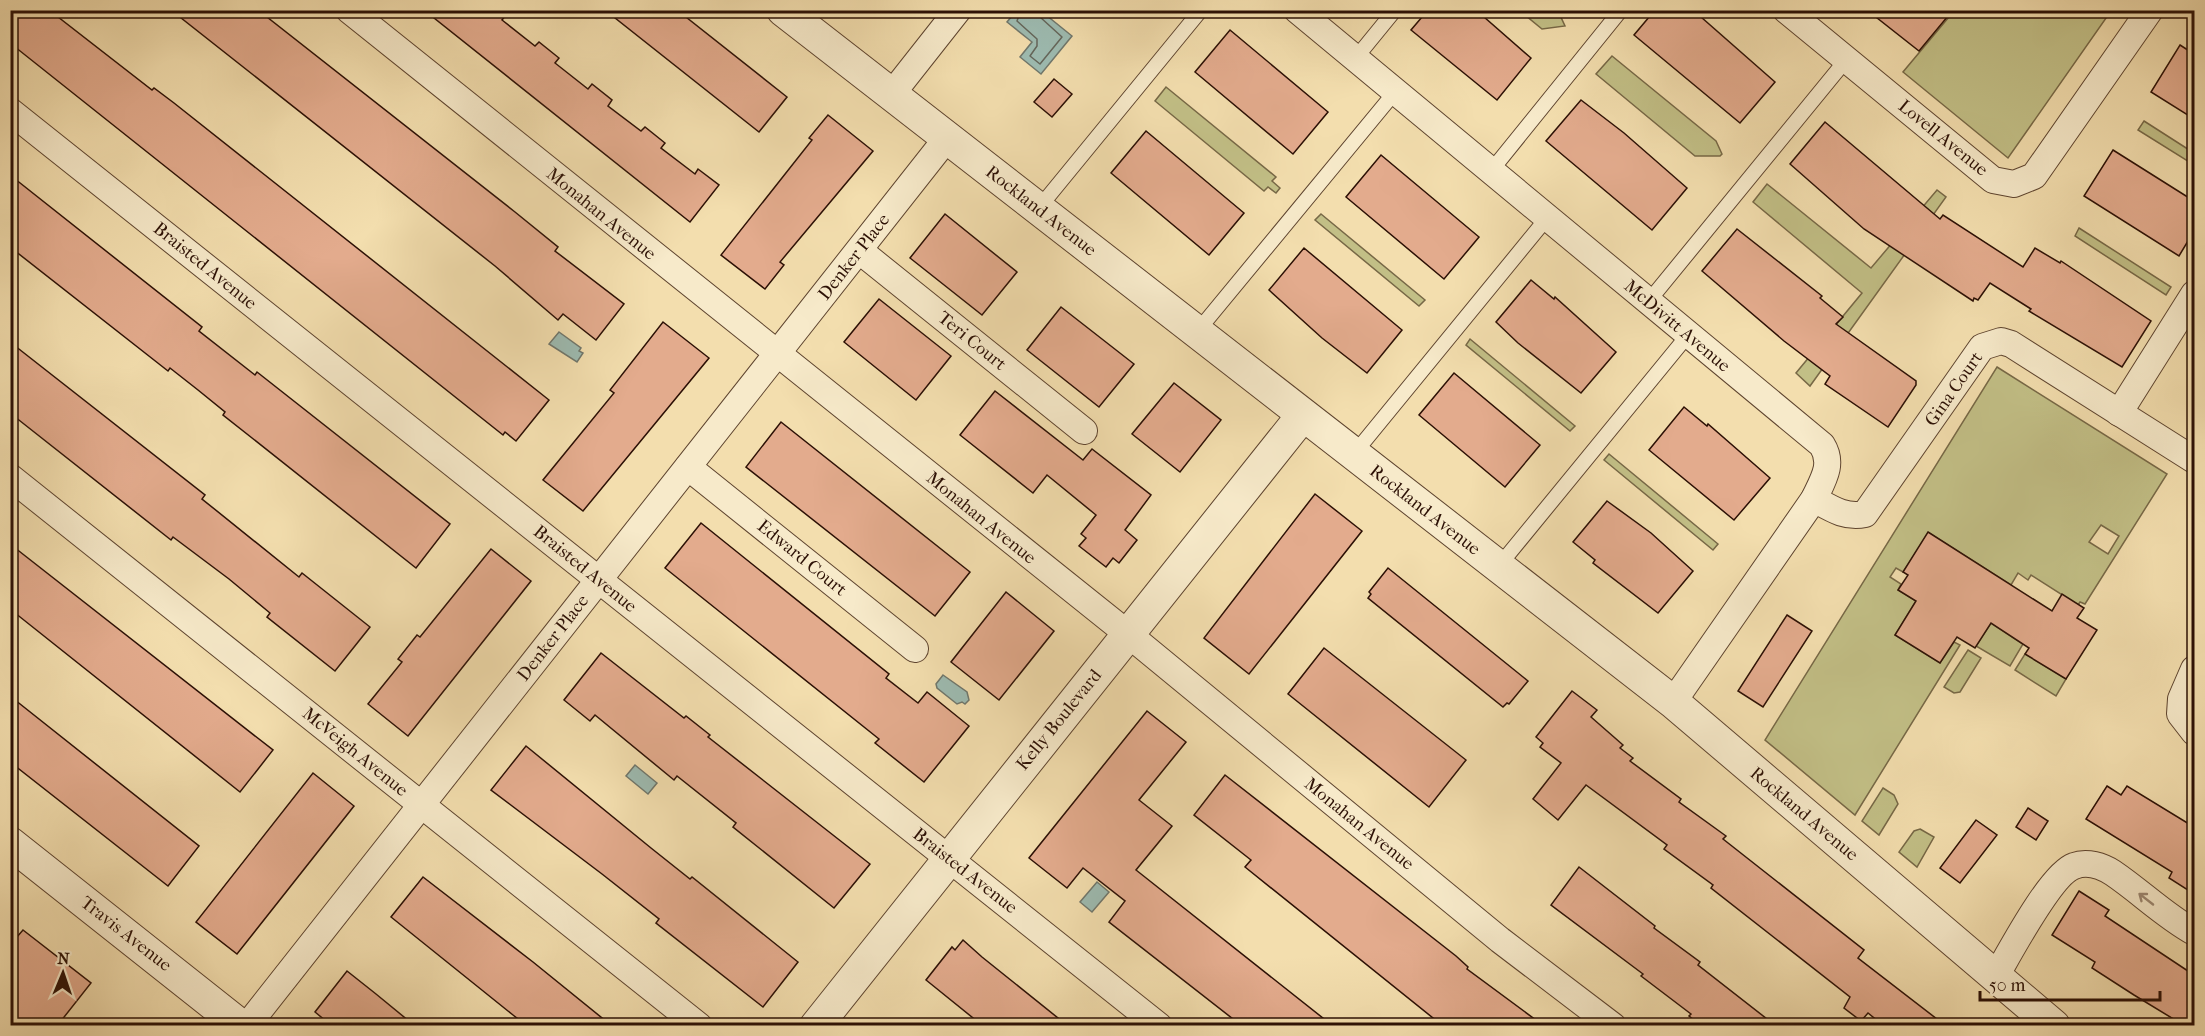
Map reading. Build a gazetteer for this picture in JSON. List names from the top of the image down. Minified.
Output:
{"streets":{"street":["Lovell Avenue","Rockland Avenue","Monahan Avenue","Denker Place","Braisted Avenue","McDivitt Avenue","Teri Court","Gina Court","Edward Court","Kelly Boulevard","McVeigh Avenue","Travis Avenue"]},"crossings":[["Rockland Avenue","Denker Place"],["Rockland Avenue","McDivitt Avenue"],["Rockland Avenue","Kelly Boulevard"],["Monahan Avenue","Denker Place"],["Monahan Avenue","Kelly Boulevard"],["Denker Place","Braisted Avenue"],["Denker Place","Teri Court"],["Denker Place","Edward Court"],["Denker Place","McVeigh Avenue"],["Braisted Avenue","Kelly Boulevard"],["McDivitt Avenue","Gina Court"]],"scale_bar":"50 m","north":"top"}
